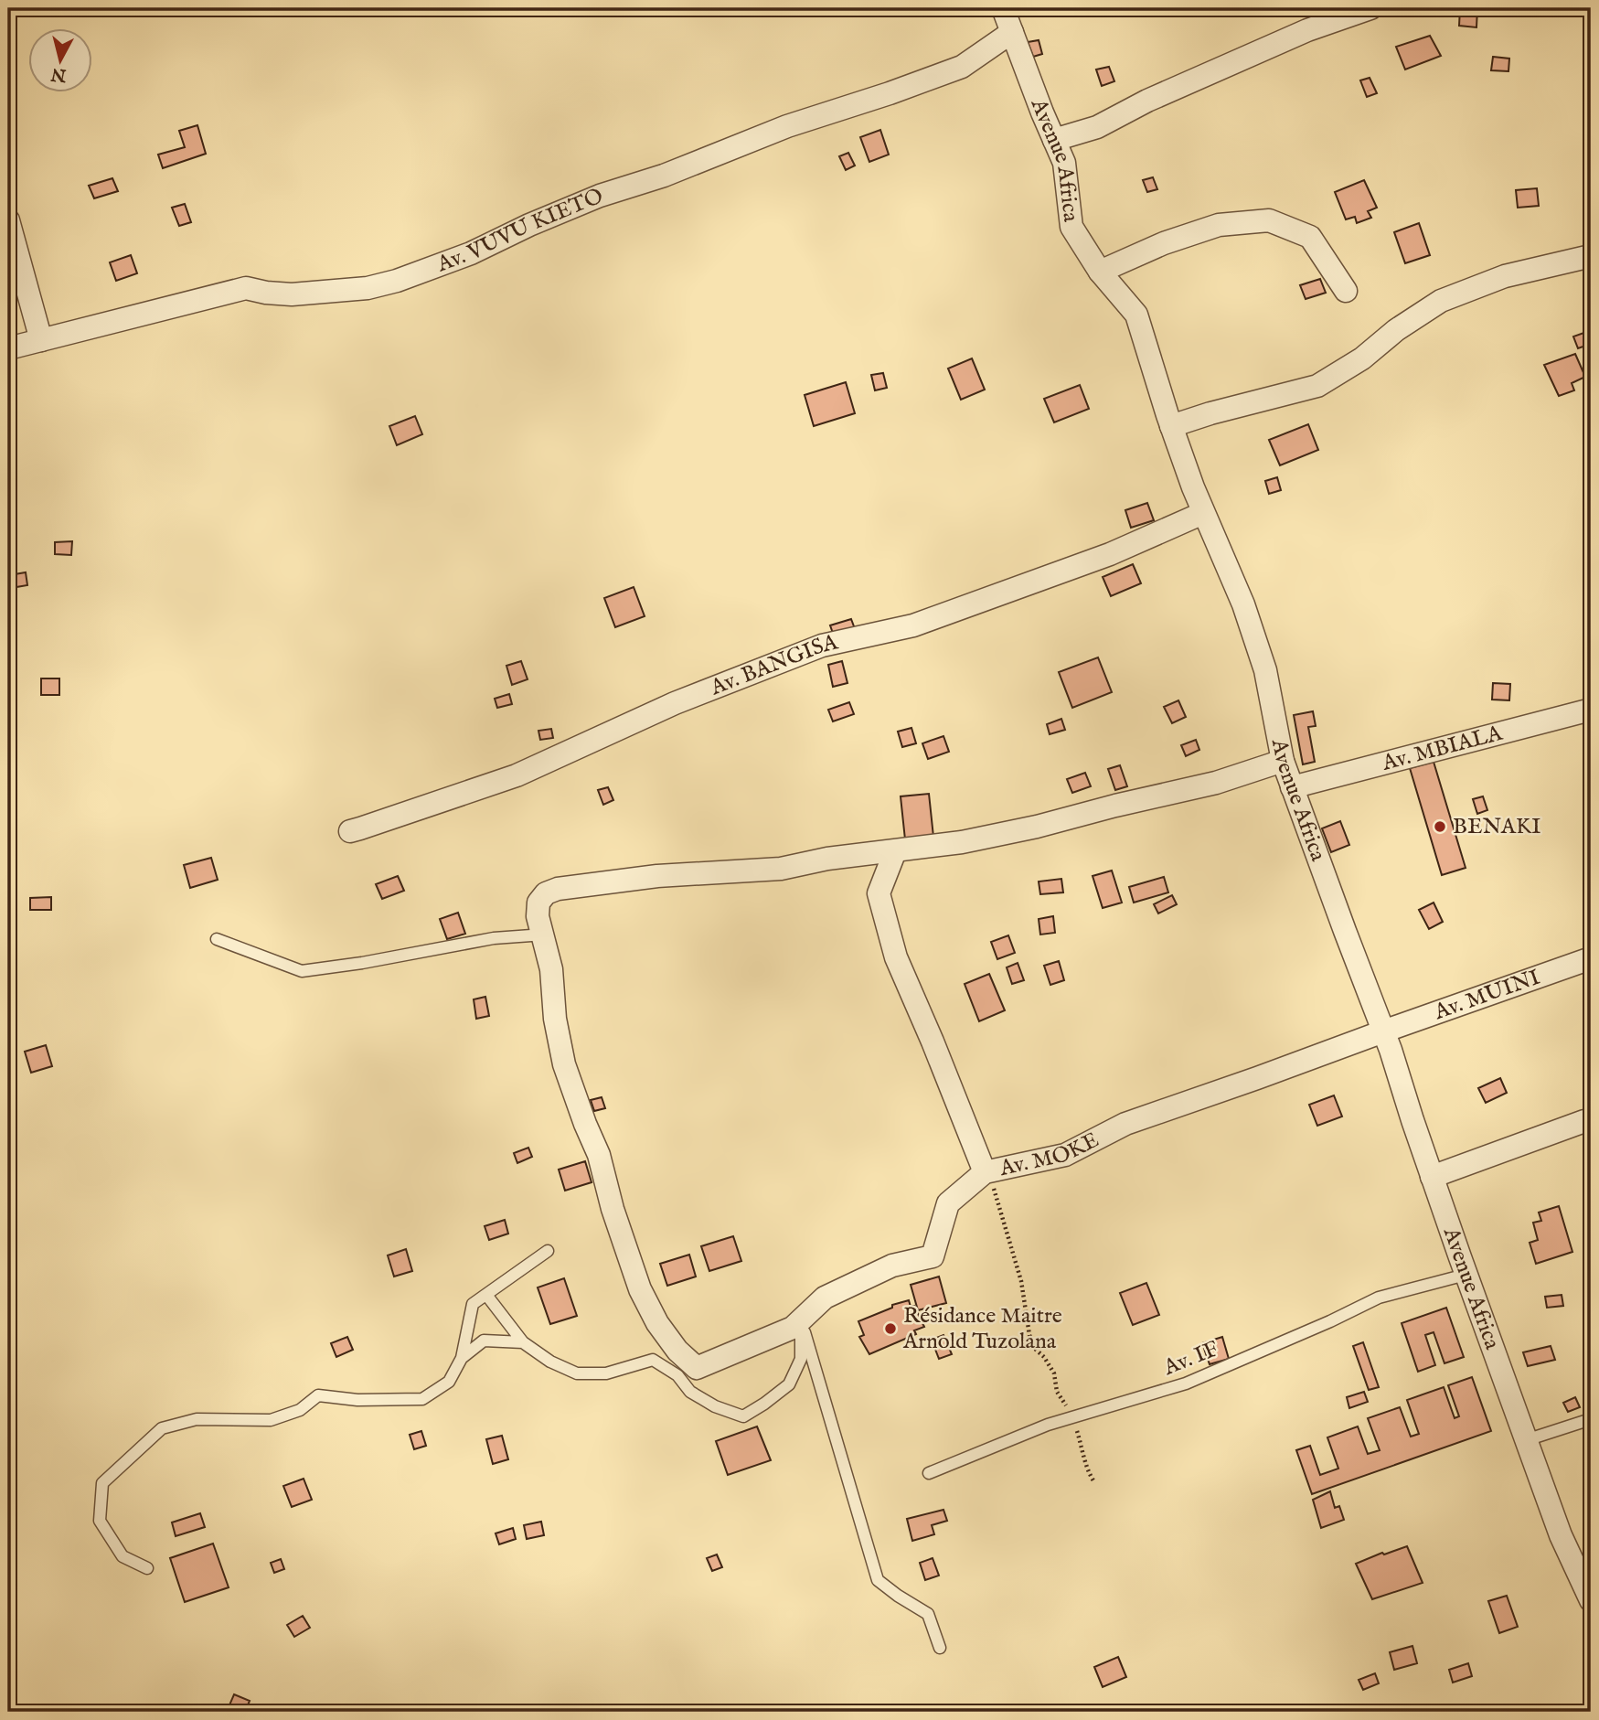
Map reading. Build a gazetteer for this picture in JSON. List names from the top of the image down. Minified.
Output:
{"streets":{"street":["Avenue Africa","Av. VUVU KIETO","Av. BANGISA","Av. MBIALA","Av. MUINI","Av. MOKE"],"lane":["Av. IF"]},"crossings":[["Avenue Africa","Av. VUVU KIETO"],["Avenue Africa","Av. BANGISA"],["Avenue Africa","Av. MBIALA"],["Avenue Africa","Av. MUINI"],["Avenue Africa","Av. MOKE"],["Avenue Africa","Av. IF"],["Av. MUINI","Av. MOKE"]],"places":["BENAKI","Résidance Maitre Arnold Tuzolana"],"north":"bottom"}
